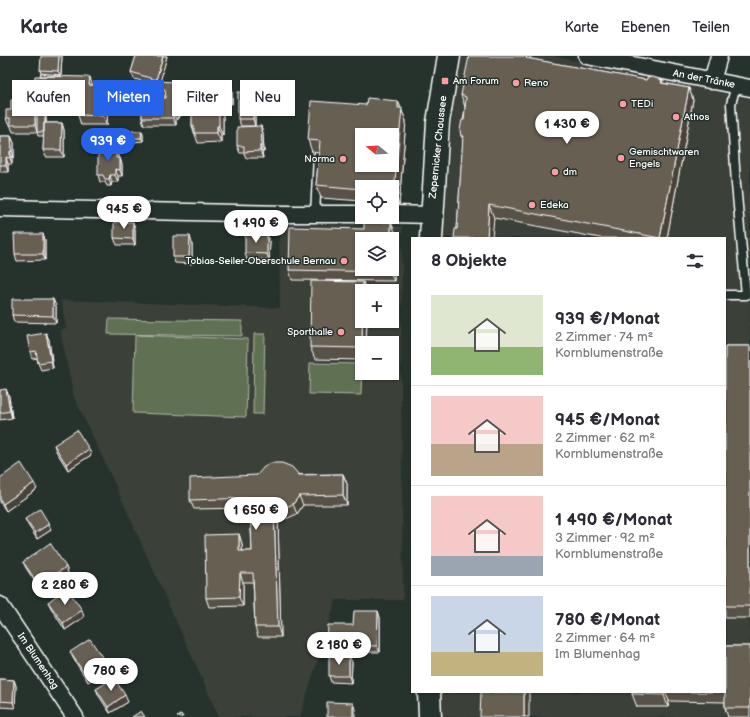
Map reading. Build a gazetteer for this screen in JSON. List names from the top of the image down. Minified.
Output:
{"streets":{"main road":["Zepernicker Chaussee"],"street":["An der Tränke","Im Blumenhag"]},"places":{"transit":["Am Forum"],"other":["Reno","TEDi","Athos","Gemischtwaren Engels","Norma","dm","Edeka","Tobias-Seiler-Oberschule Bernau","Sporthalle"]},"north":"left","page":{"header":"Karte","nav":["Karte","Ebenen","Teilen"],"chip":["Kaufen","Mieten","Filter","Neu"],"price":["1 430 €","939 €","945 €","1 490 €","1 650 €","2 280 €","2 180 €","780 €"],"map_buttons":["+","−"],"heading":"8 Objekte","list":[{"name":"939 €/Monat","note":"2 Zimmer · 74 m² · Kornblumenstraße"},{"name":"945 €/Monat","note":"2 Zimmer · 62 m² · Kornblumenstraße"},{"name":"1 490 €/Monat","note":"3 Zimmer · 92 m² · Kornblumenstraße"},{"name":"780 €/Monat","note":"2 Zimmer · 64 m² · Im Blumenhag"}]}}
